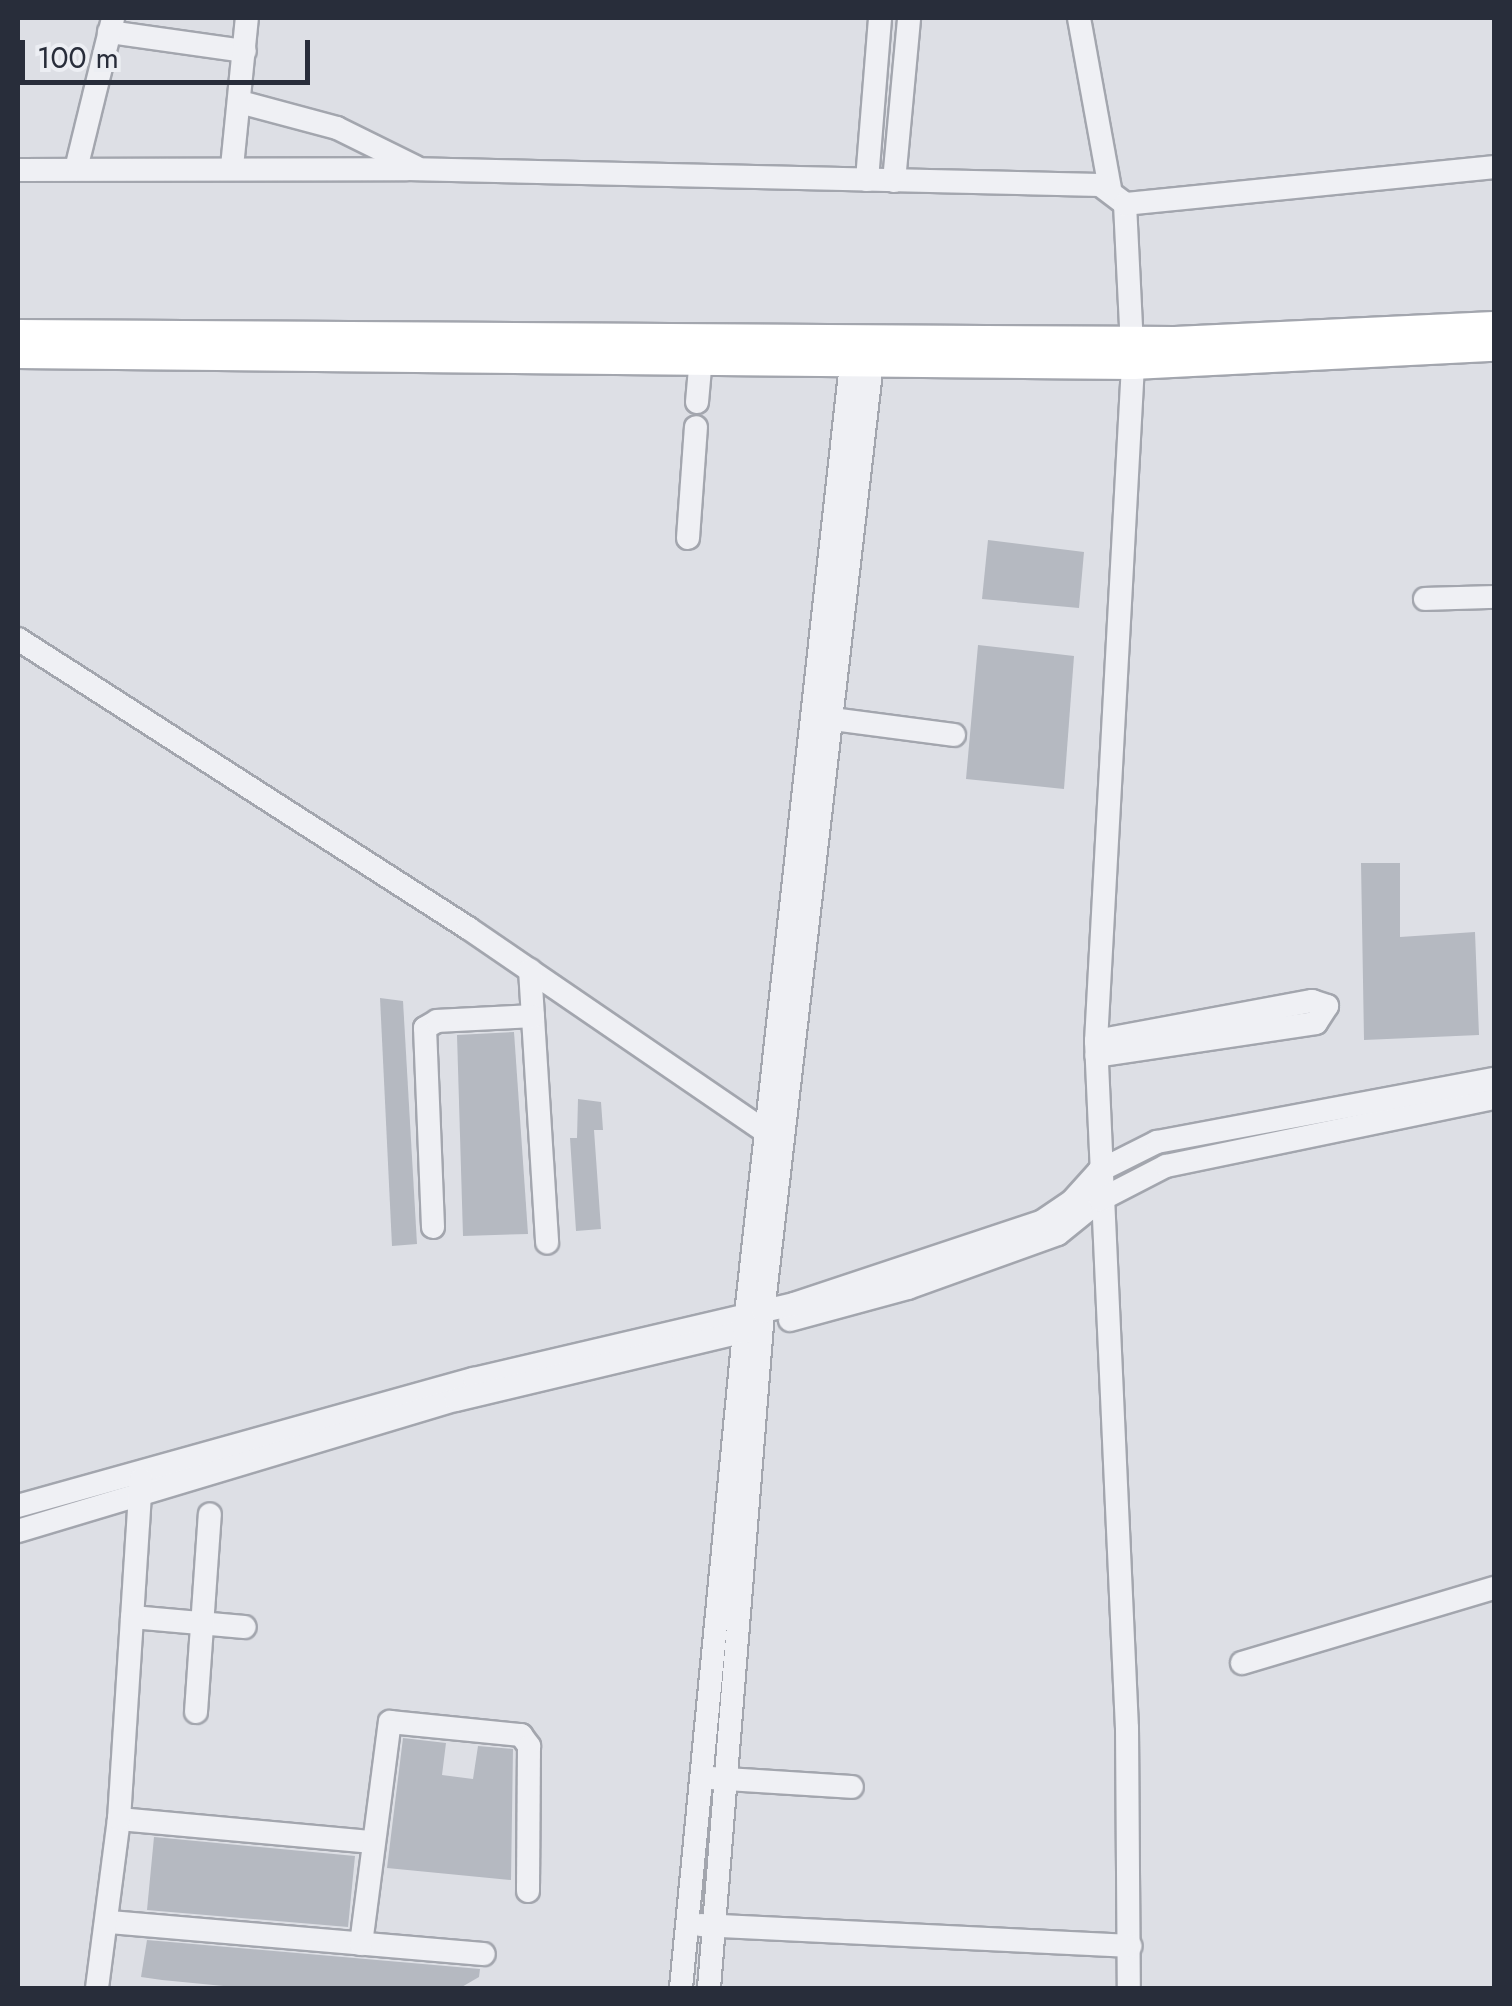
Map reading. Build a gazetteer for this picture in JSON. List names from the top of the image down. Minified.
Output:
{"scale_bar":"100 m"}
